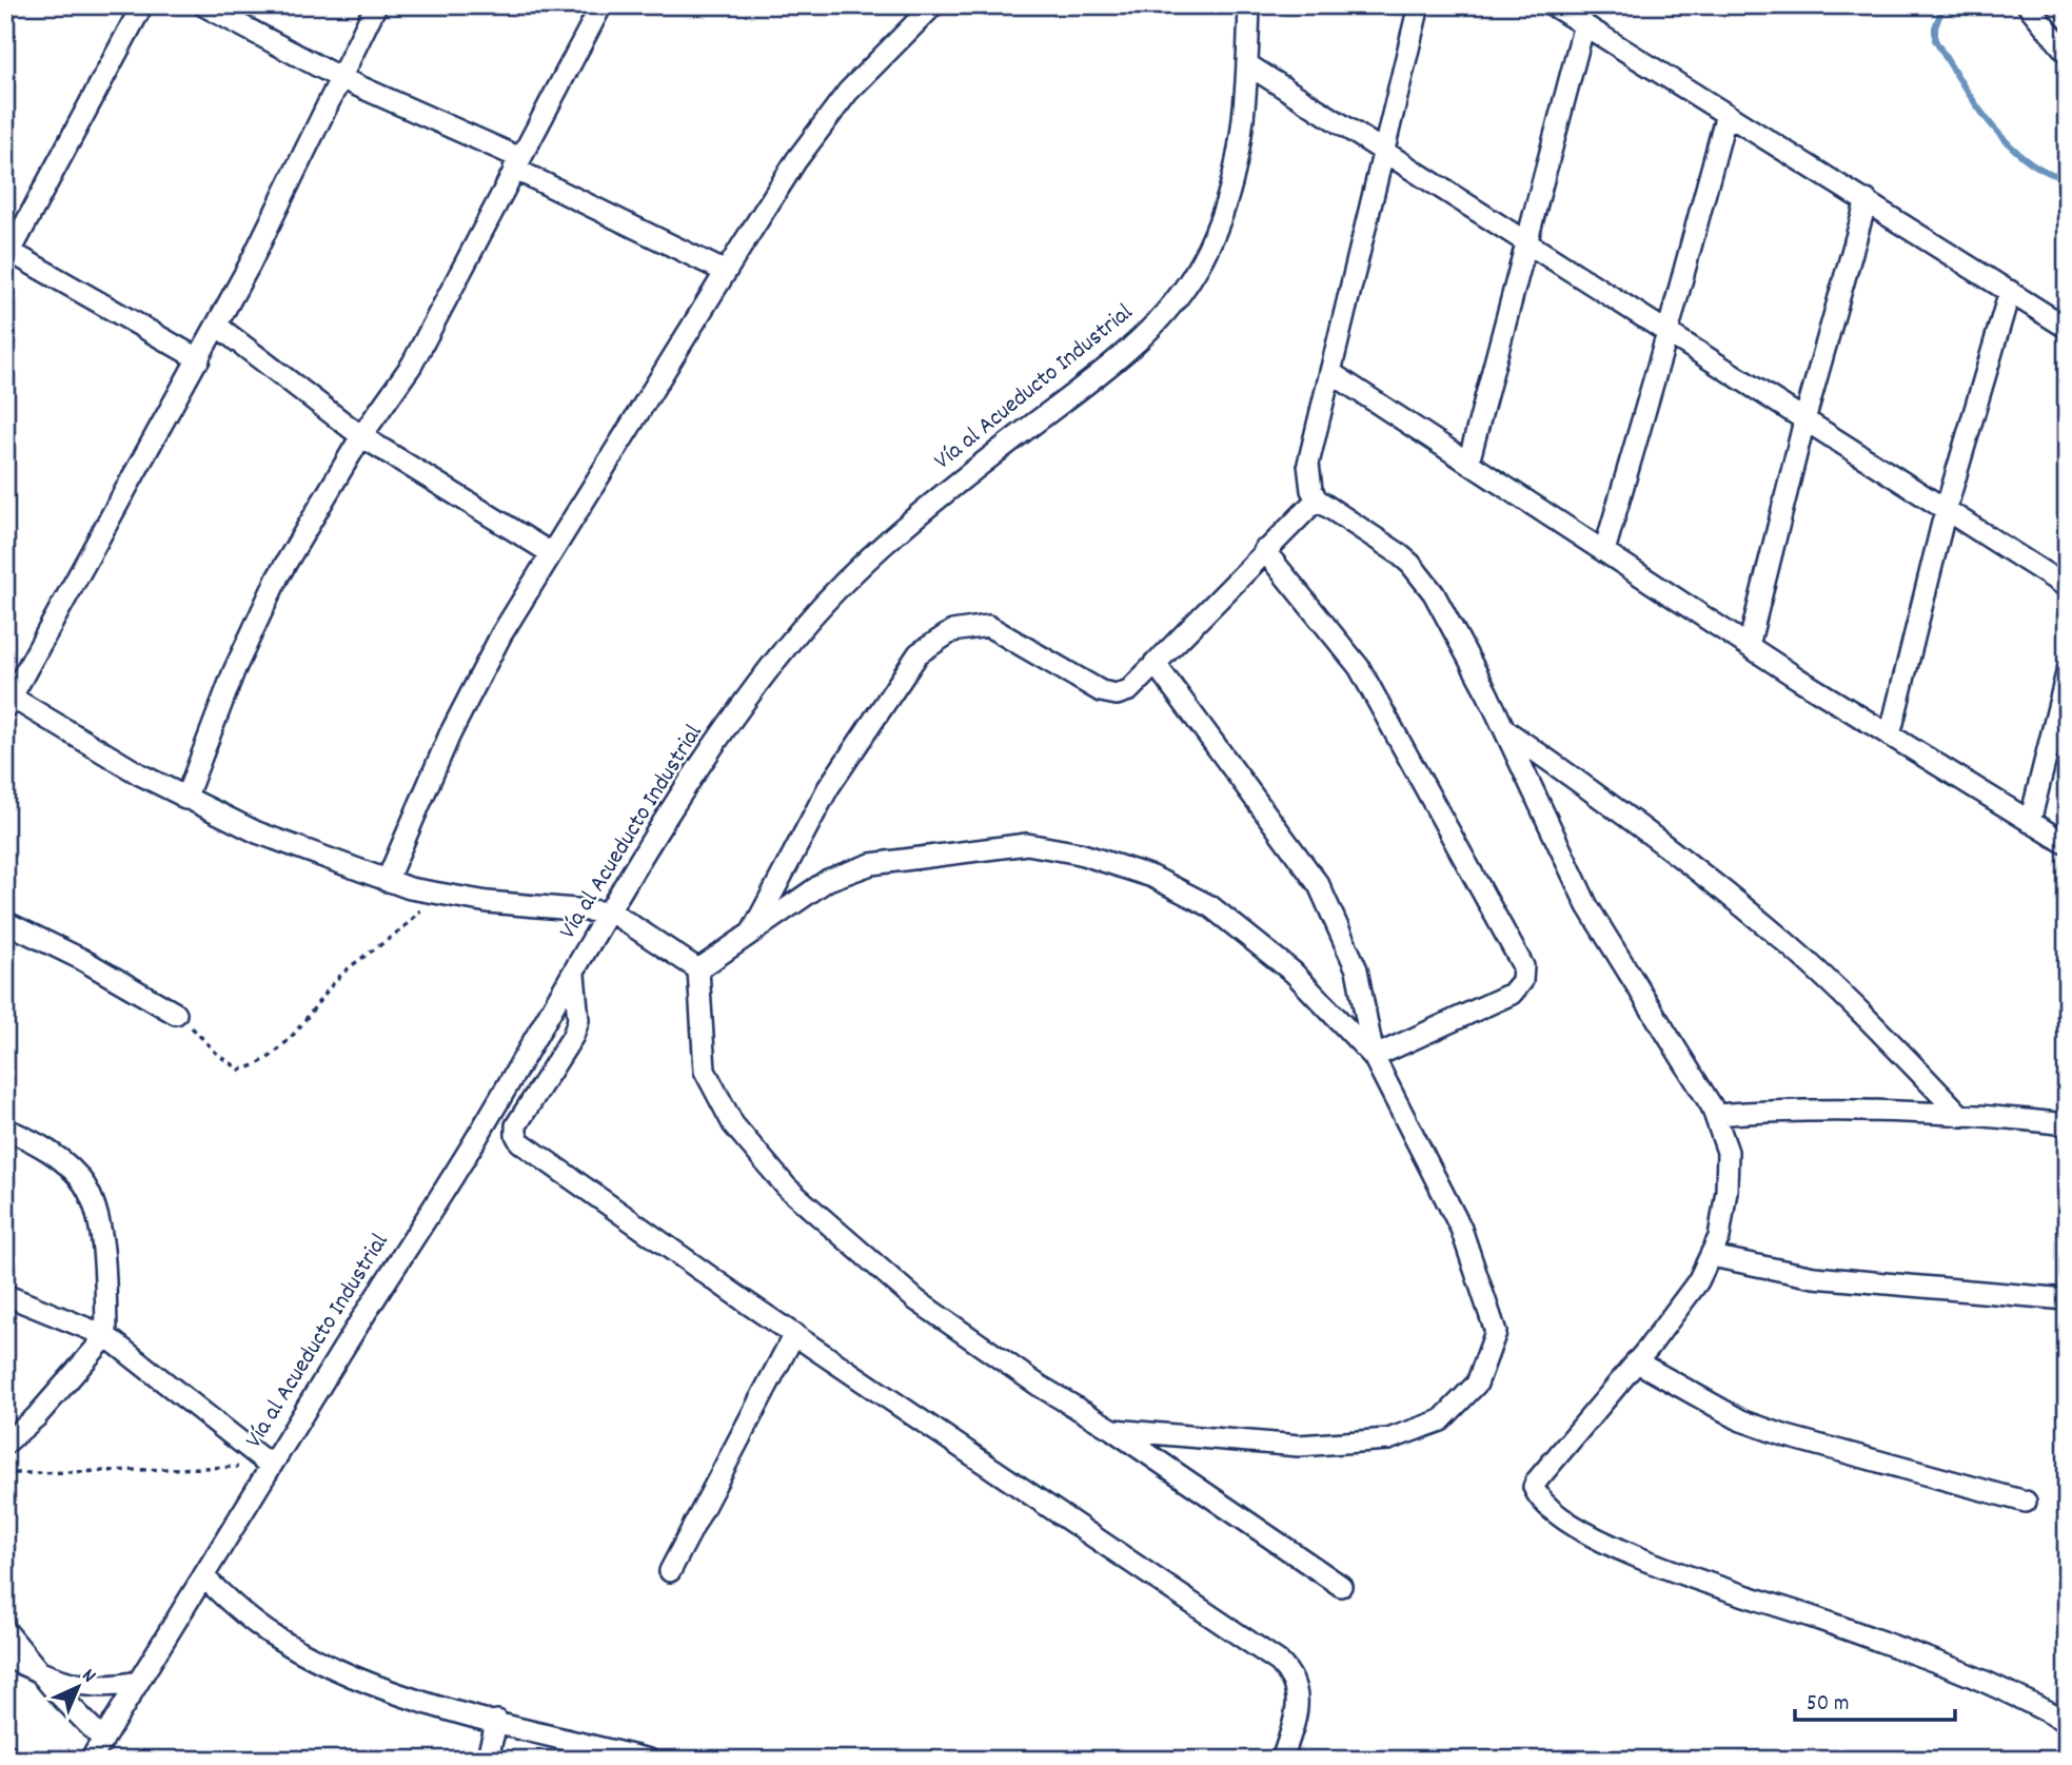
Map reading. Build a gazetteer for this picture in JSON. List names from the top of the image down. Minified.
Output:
{"streets":{"street":["Vía al Acueducto Industrial"]},"scale_bar":"50 m","north":"top right"}
